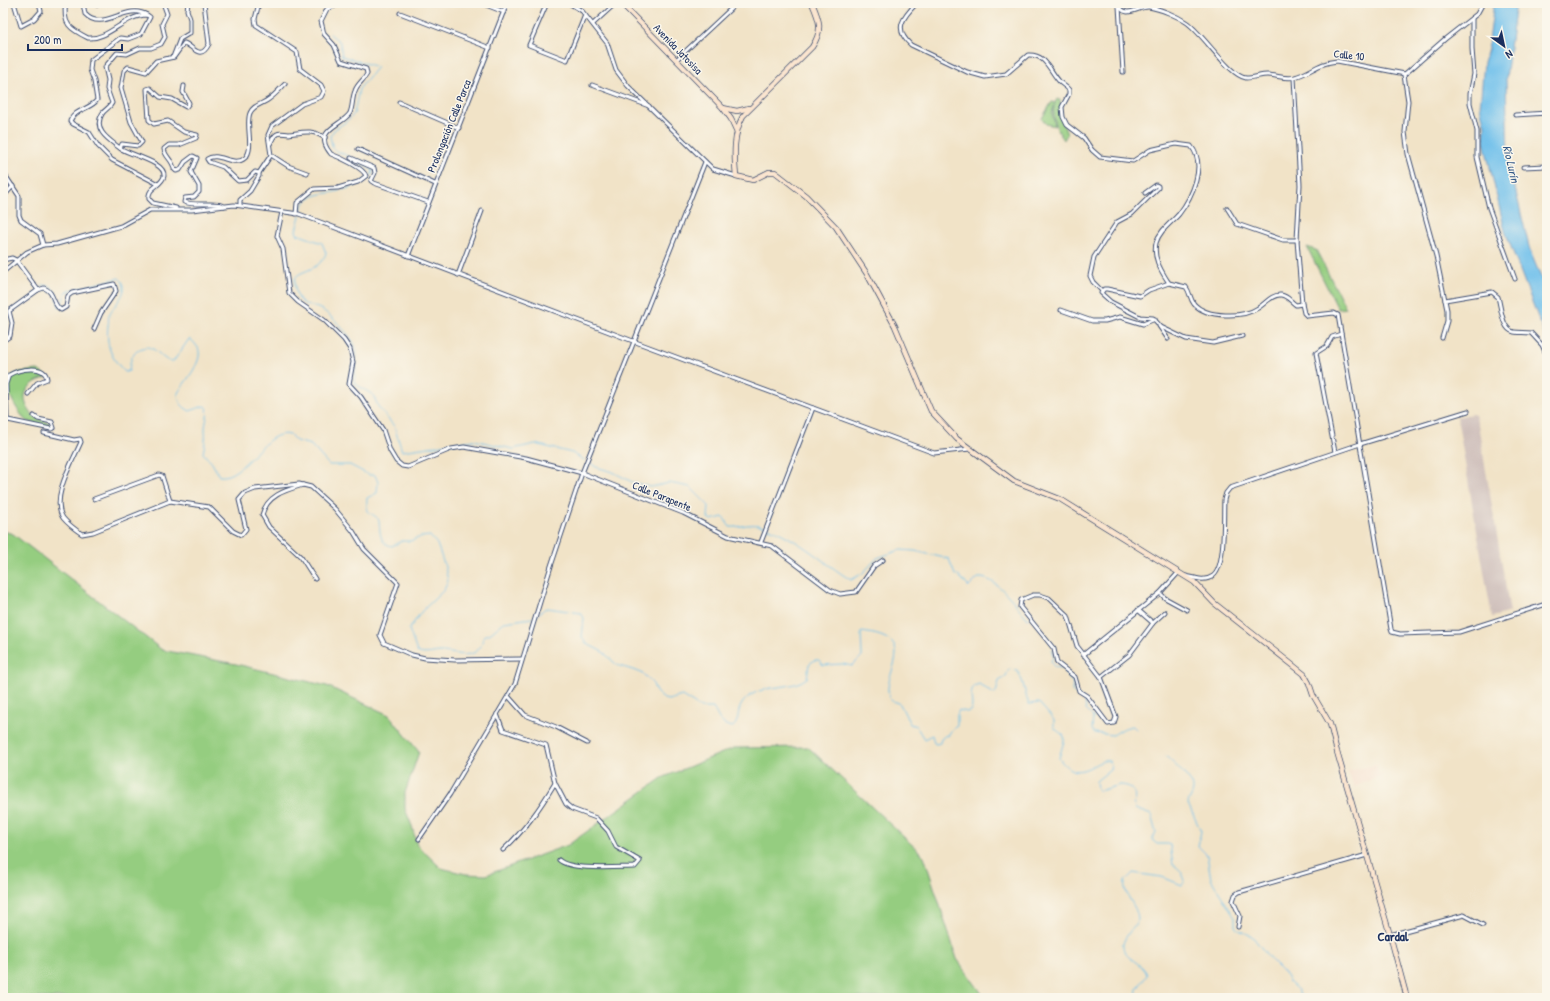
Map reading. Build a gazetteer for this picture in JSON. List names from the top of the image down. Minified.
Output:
{"streets":{"street":["Avenida Jatosisa","Calle 10","Prolongación Calle Parca","Calle Parapente"]},"districts":["Cardal"],"water":["Río Lurín"],"scale_bar":"200 m","north":"bottom right"}
